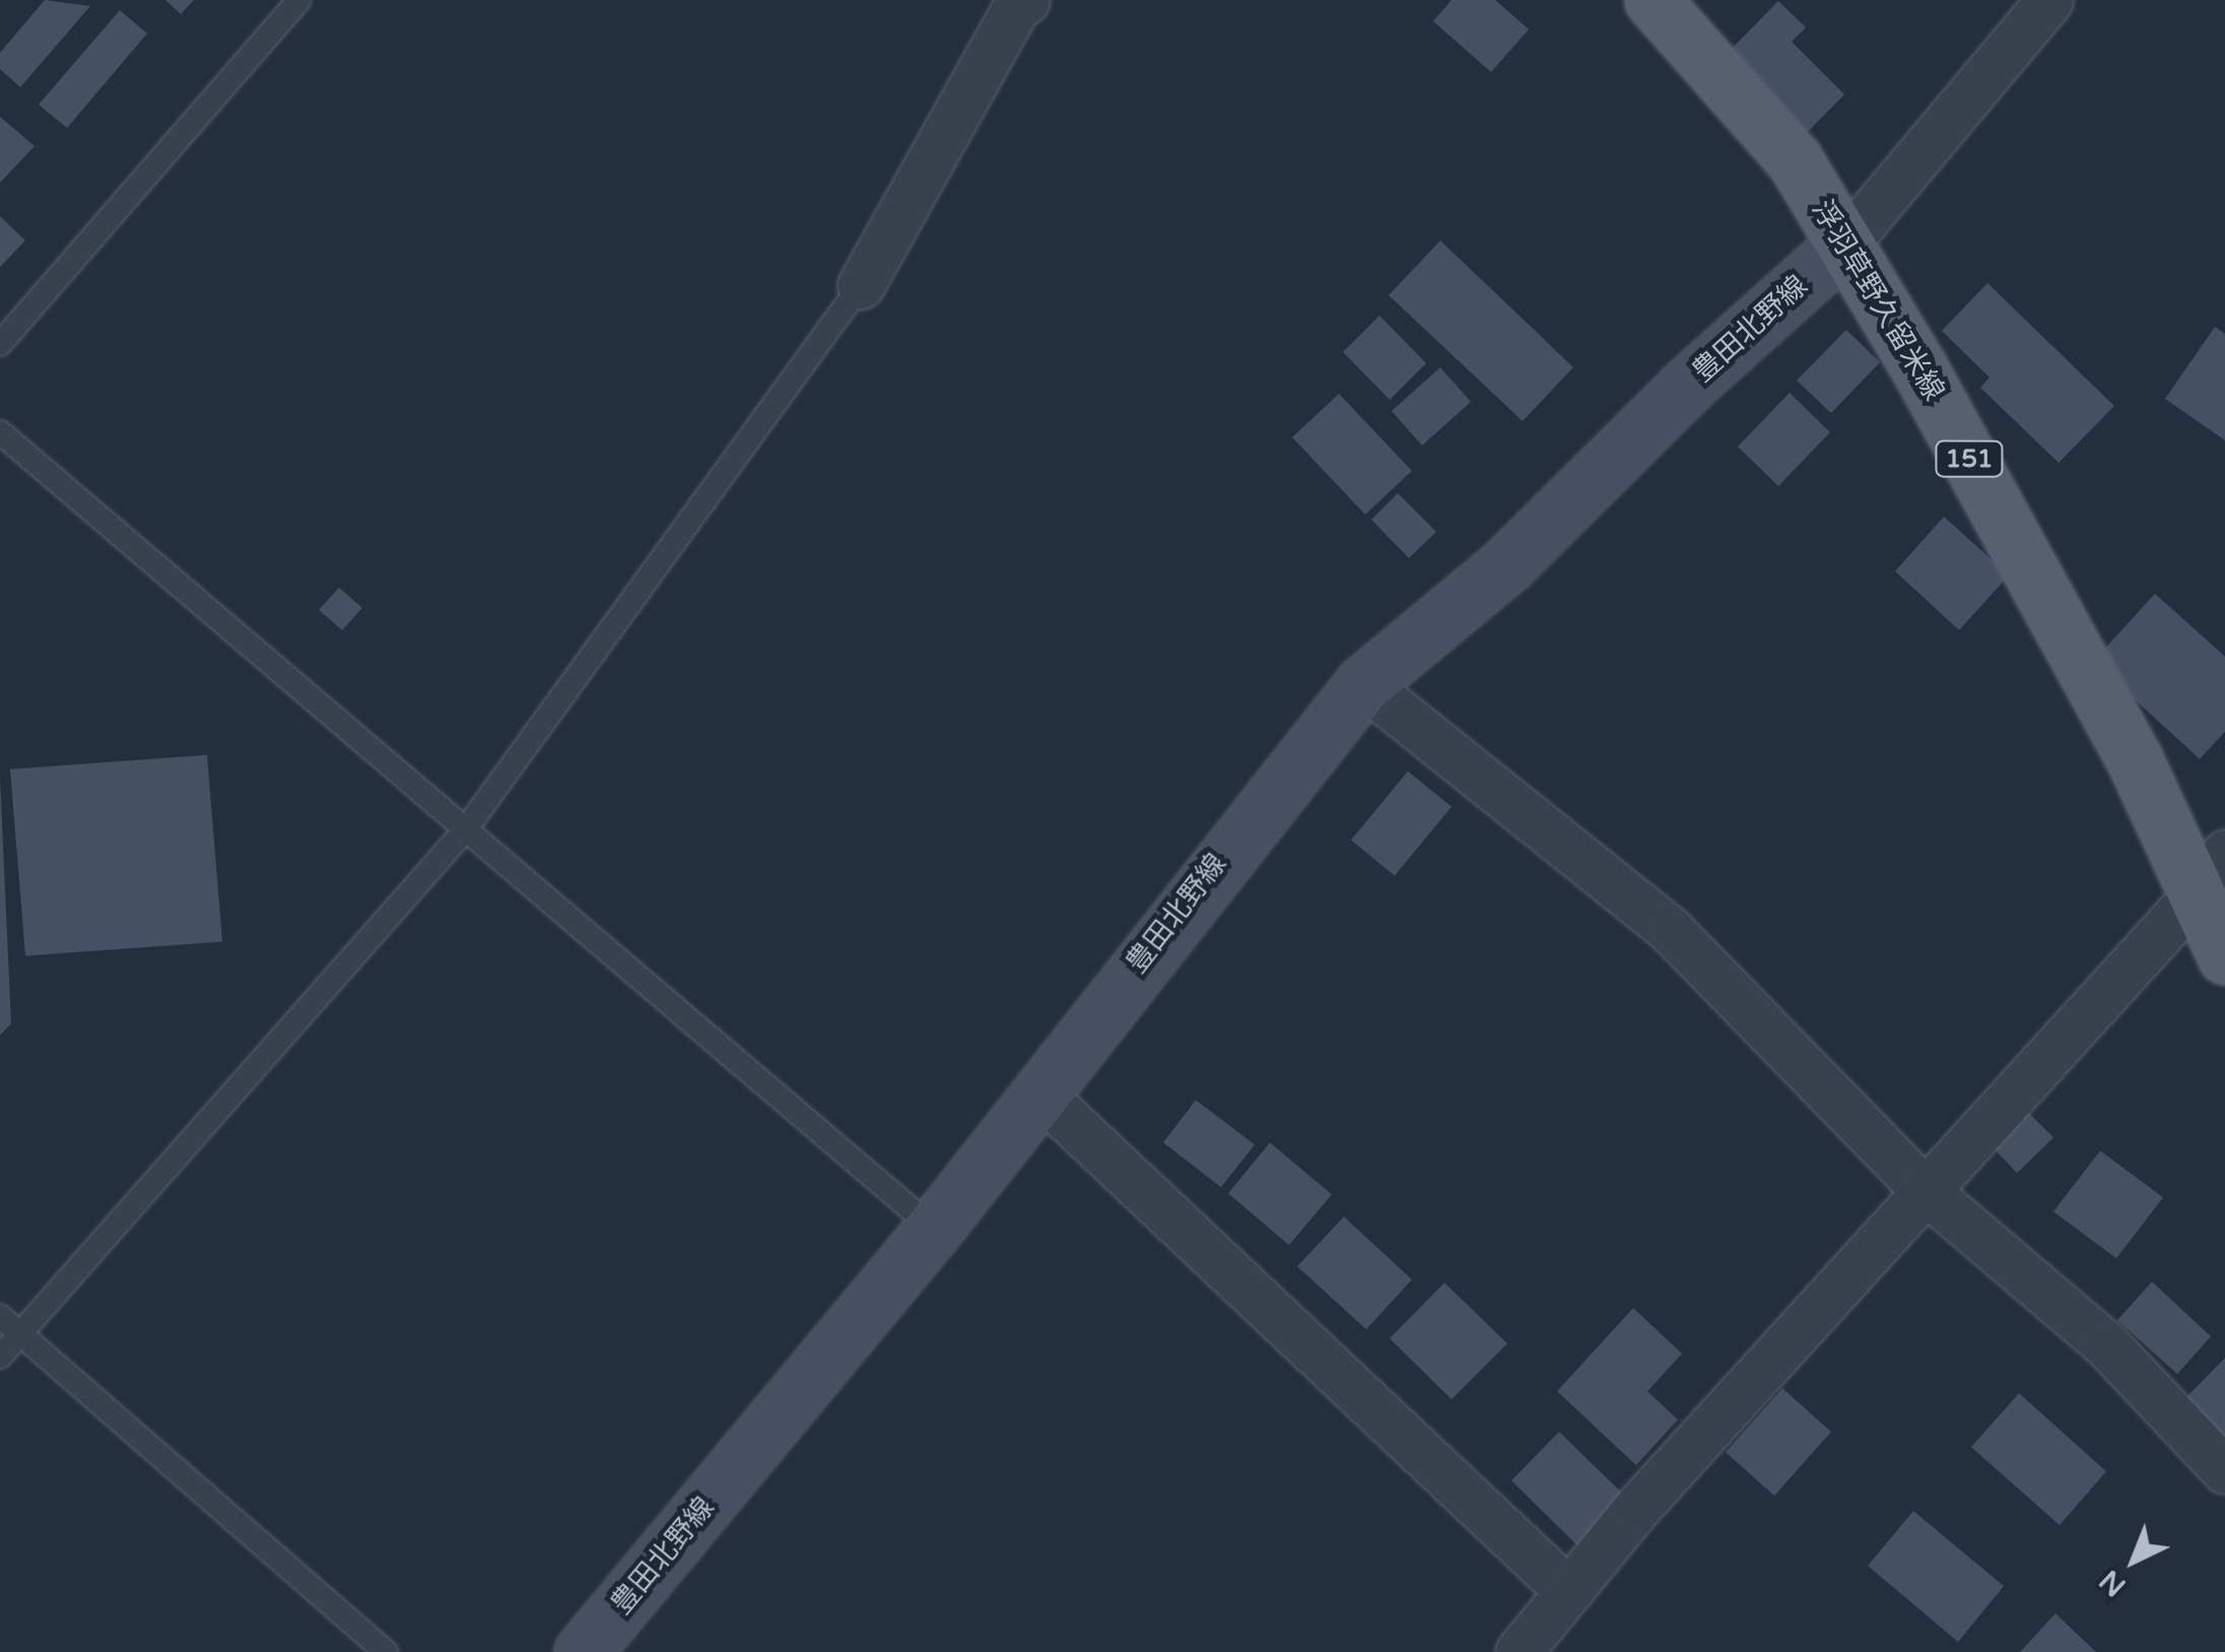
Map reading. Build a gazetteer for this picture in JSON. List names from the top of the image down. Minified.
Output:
{"streets":{"main road":["浮羽草野久留米線","豊田北野線","151"]},"crossings":[["浮羽草野久留米線","豊田北野線"]],"north":"bottom left"}
